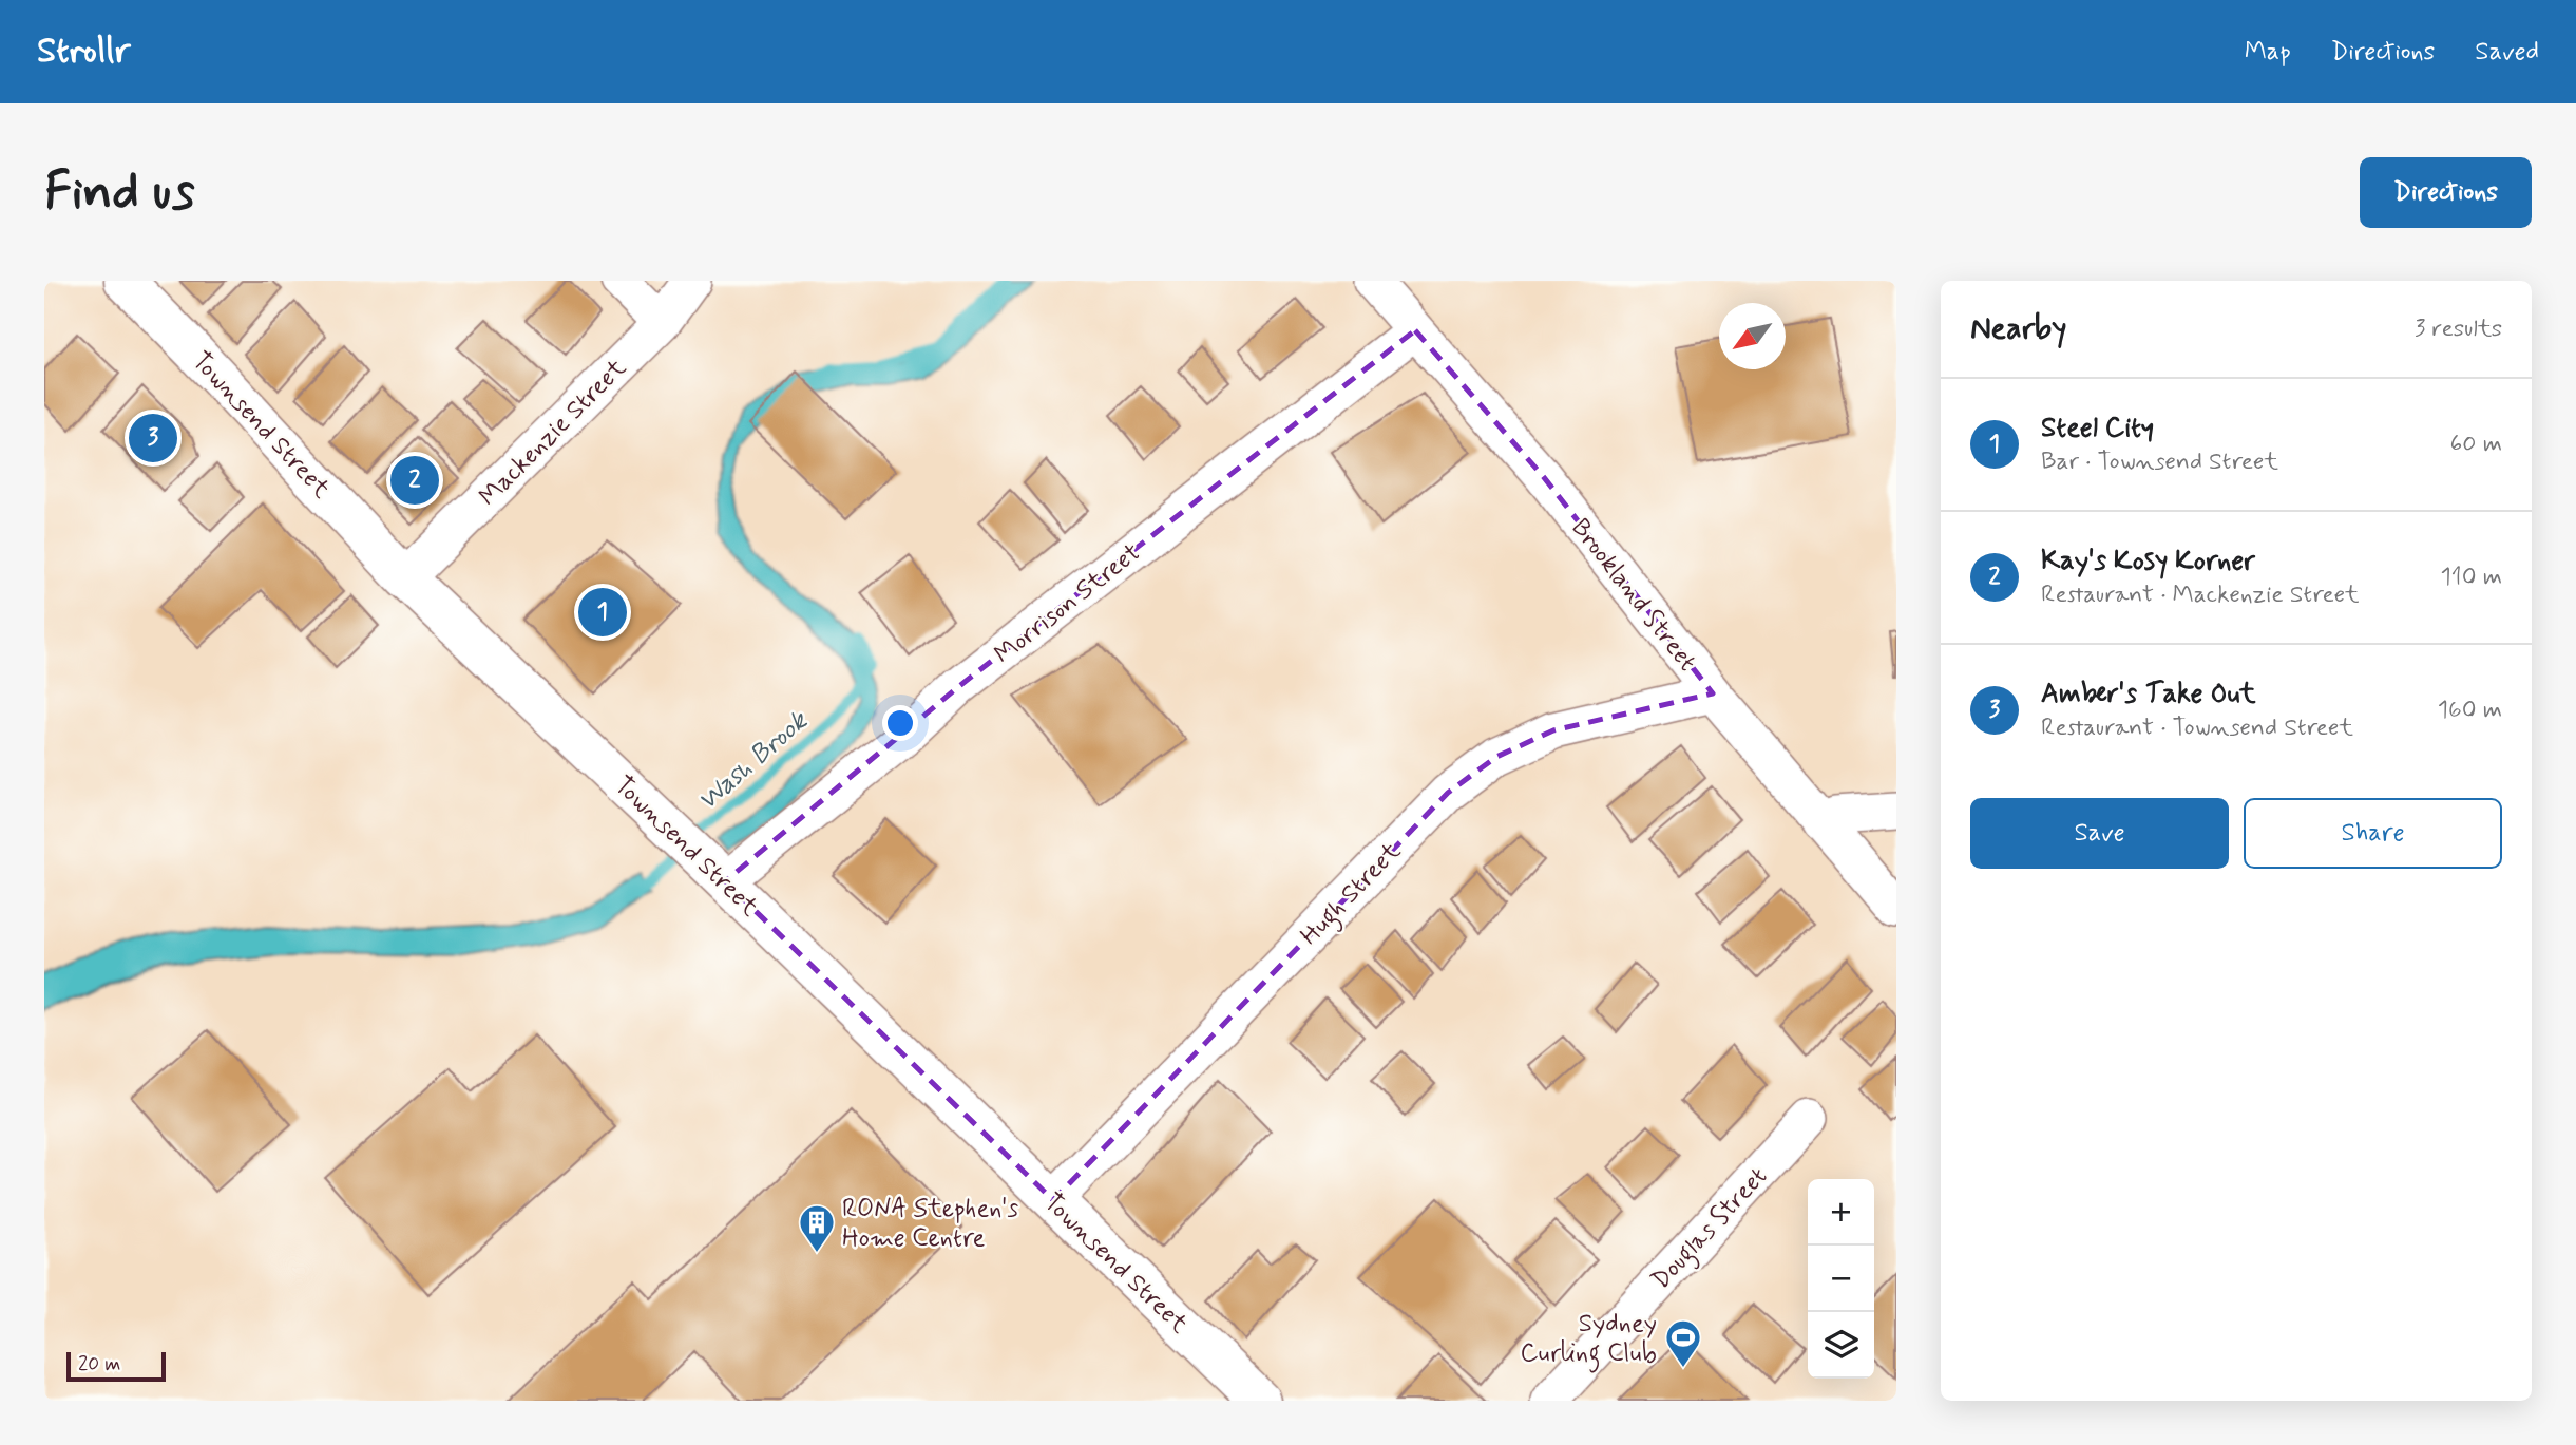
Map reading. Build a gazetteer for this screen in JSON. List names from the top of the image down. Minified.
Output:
{"streets":{"main road":["Townsend Street"],"street":["Mackenzie Street","Brookland Street","Morrison Street","Hugh Street","Douglas Street"]},"crossings":[["Townsend Street","Mackenzie Street"],["Townsend Street","Morrison Street"],["Townsend Street","Hugh Street"],["Brookland Street","Morrison Street"],["Brookland Street","Hugh Street"]],"water":["Wash Brook"],"places":{"building":["RONA Stephen's Home Centre"],"sports":["Sydney Curling Club"]},"scale_bar":"20 m","north":"bottom left","page":{"header":"Strollr","nav":["Map","Directions","Saved"],"buttons":["Directions",["Save","Share"]],"title":"Find us","heading":["Nearby","3 results"],"list":[{"mark":"1","name":"Steel City","note":"Bar · Townsend Street","value":"60 m"},{"mark":"2","name":"Kay's Kosy Korner","note":"Restaurant · Mackenzie Street","value":"110 m"},{"mark":"3","name":"Amber's Take Out","note":"Restaurant · Townsend Street","value":"160 m"}],"pins":["3","2","1"],"map_buttons":["+","−"],"scale":"20 m"}}
